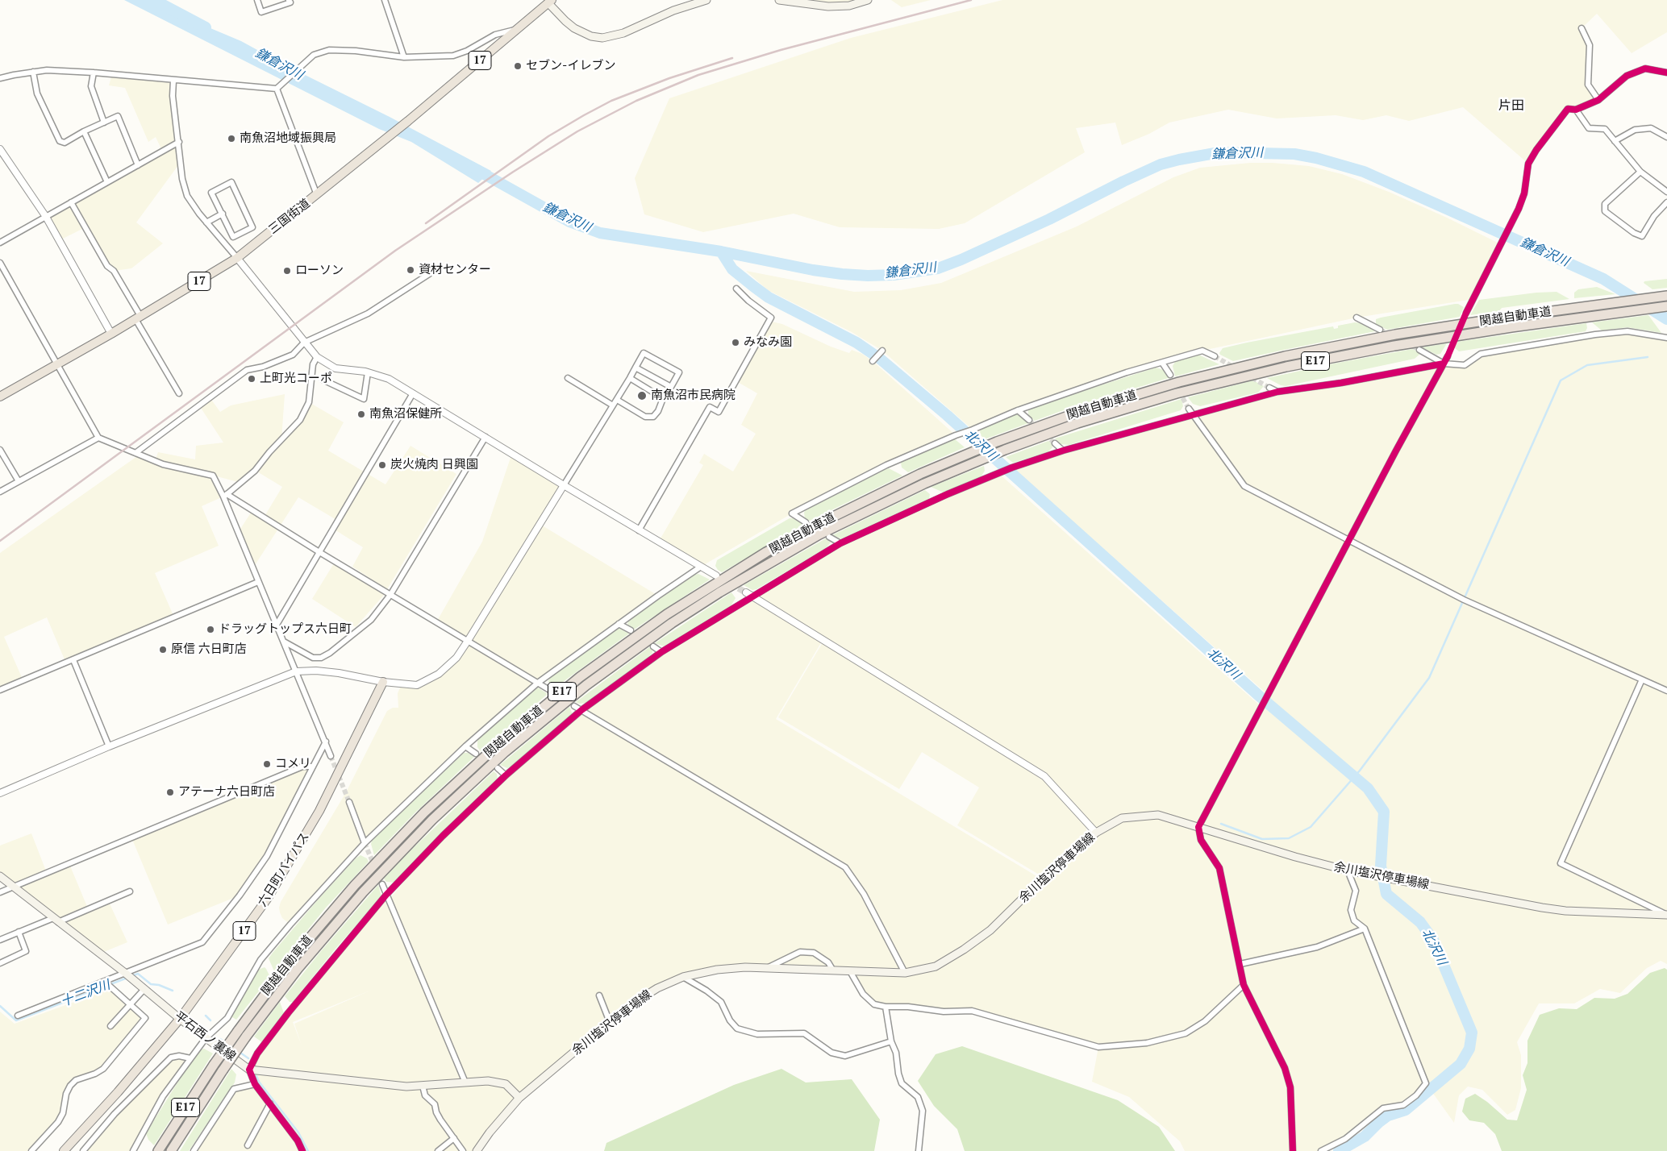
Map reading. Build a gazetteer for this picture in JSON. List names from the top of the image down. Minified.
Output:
{"streets":{"highway":["17","三国街道","関越自動車道","E17","六日町バイパス"],"main road":["余川塩沢停車場線","平石西ノ裏線"]},"crossings":[["余川塩沢停車場線","平石西ノ裏線"],["六日町バイパス","平石西ノ裏線"]],"districts":["片田"],"water":["鎌倉沢川","北沢川","十二沢川"],"places":["セブン-イレブン","南魚沼地域振興局","資材センター","ローソン","みなみ園","上町光コーポ","南魚沼市民病院","南魚沼保健所","炭火焼肉 日興園","ドラッグトップス六日町","原信 六日町店","コメリ","アテーナ六日町店"]}
